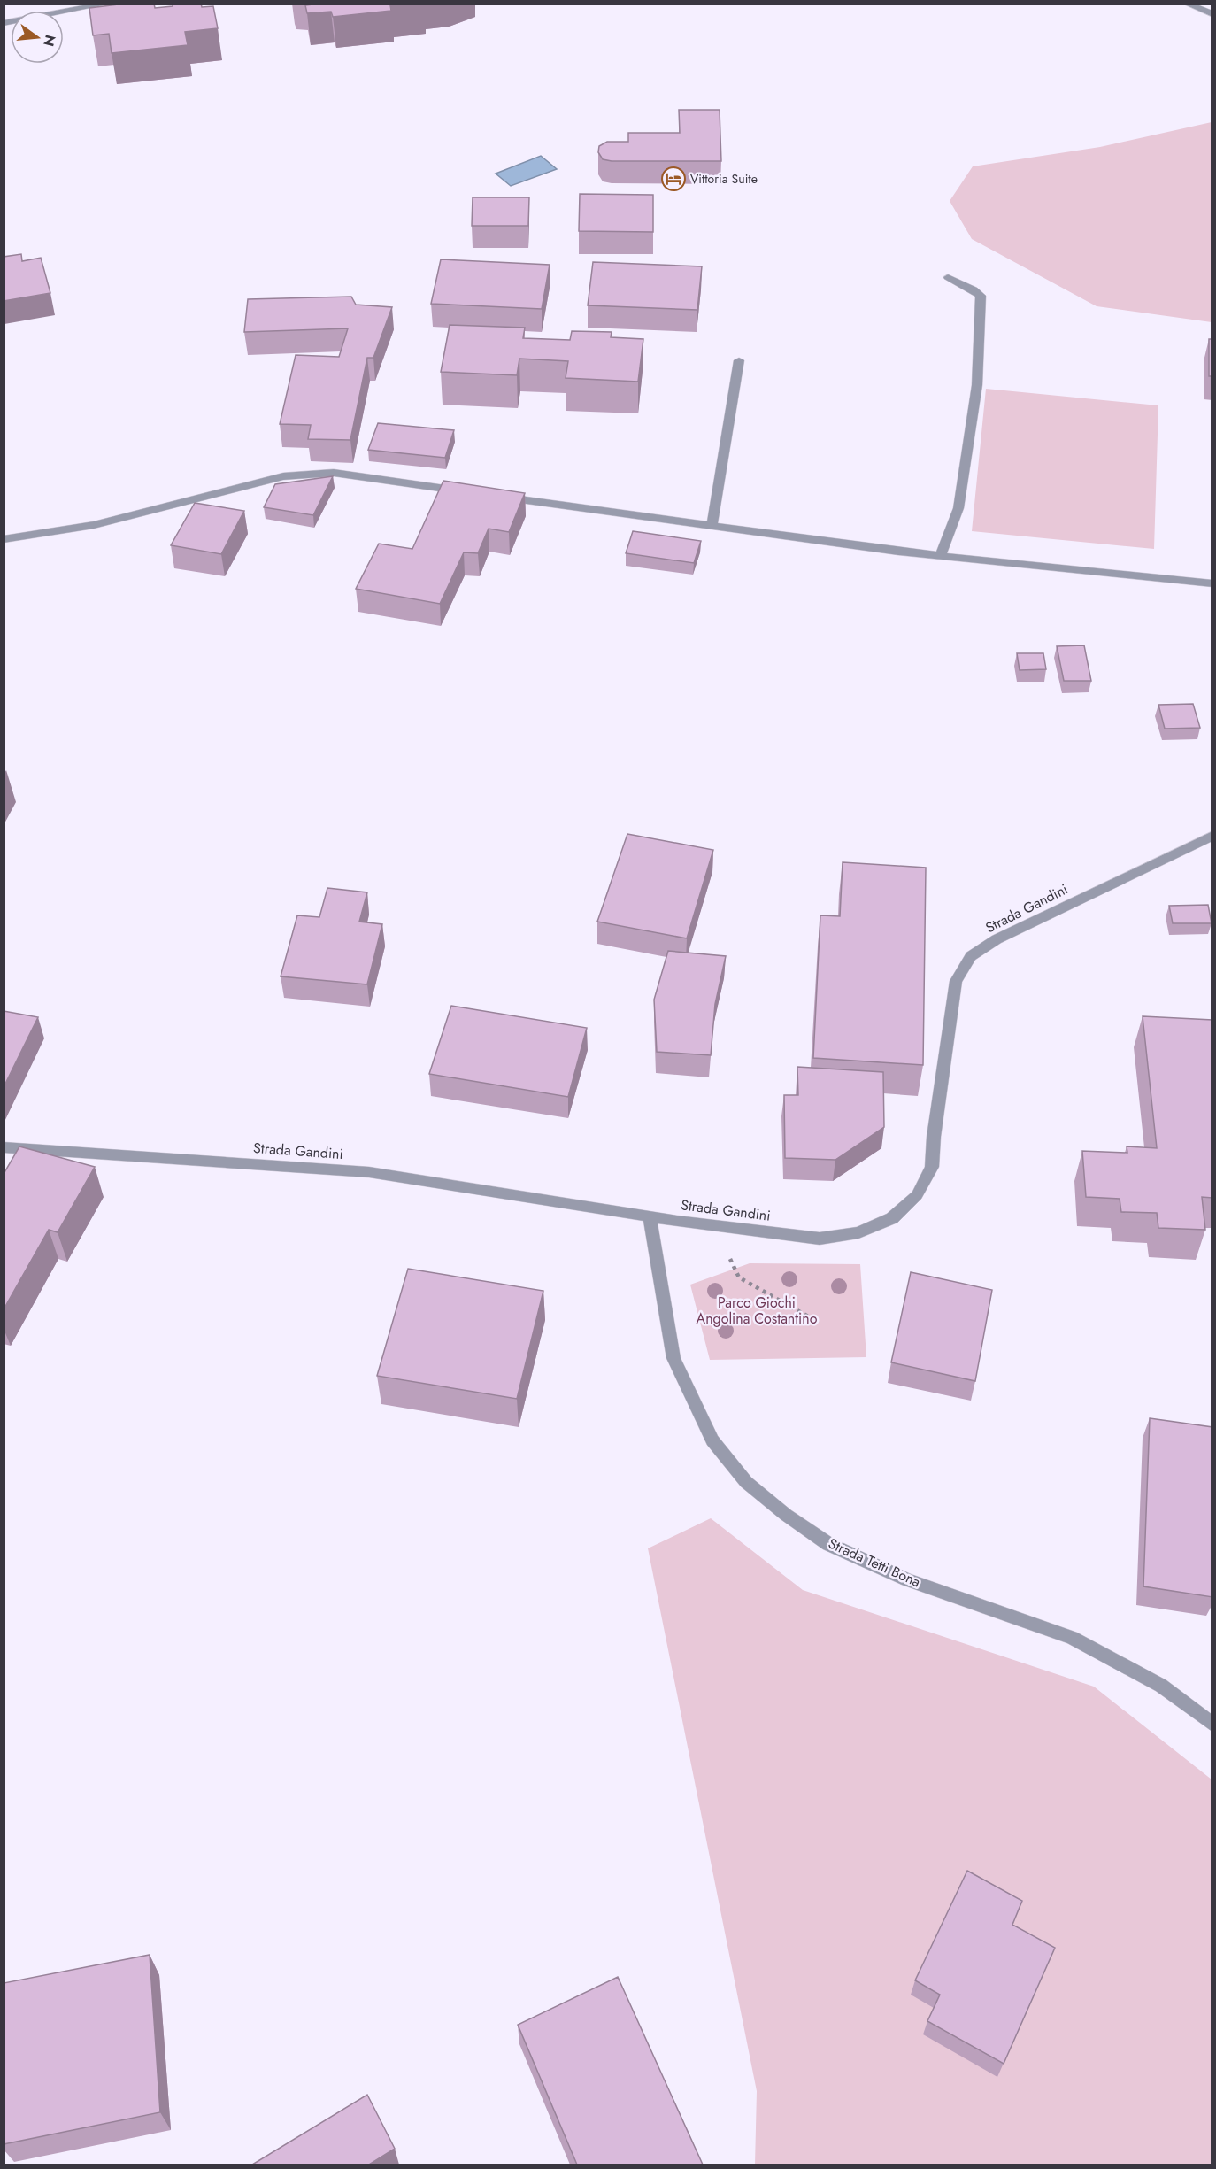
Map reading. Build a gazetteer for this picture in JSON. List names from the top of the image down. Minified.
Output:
{"streets":{"street":["Strada Gandini","Strada Tetti Bona"]},"crossings":[["Strada Gandini","Strada Tetti Bona"]],"parks":["Parco Giochi Angolina Costantino"],"places":{"hotel":["Vittoria Suite"]},"north":"right"}
